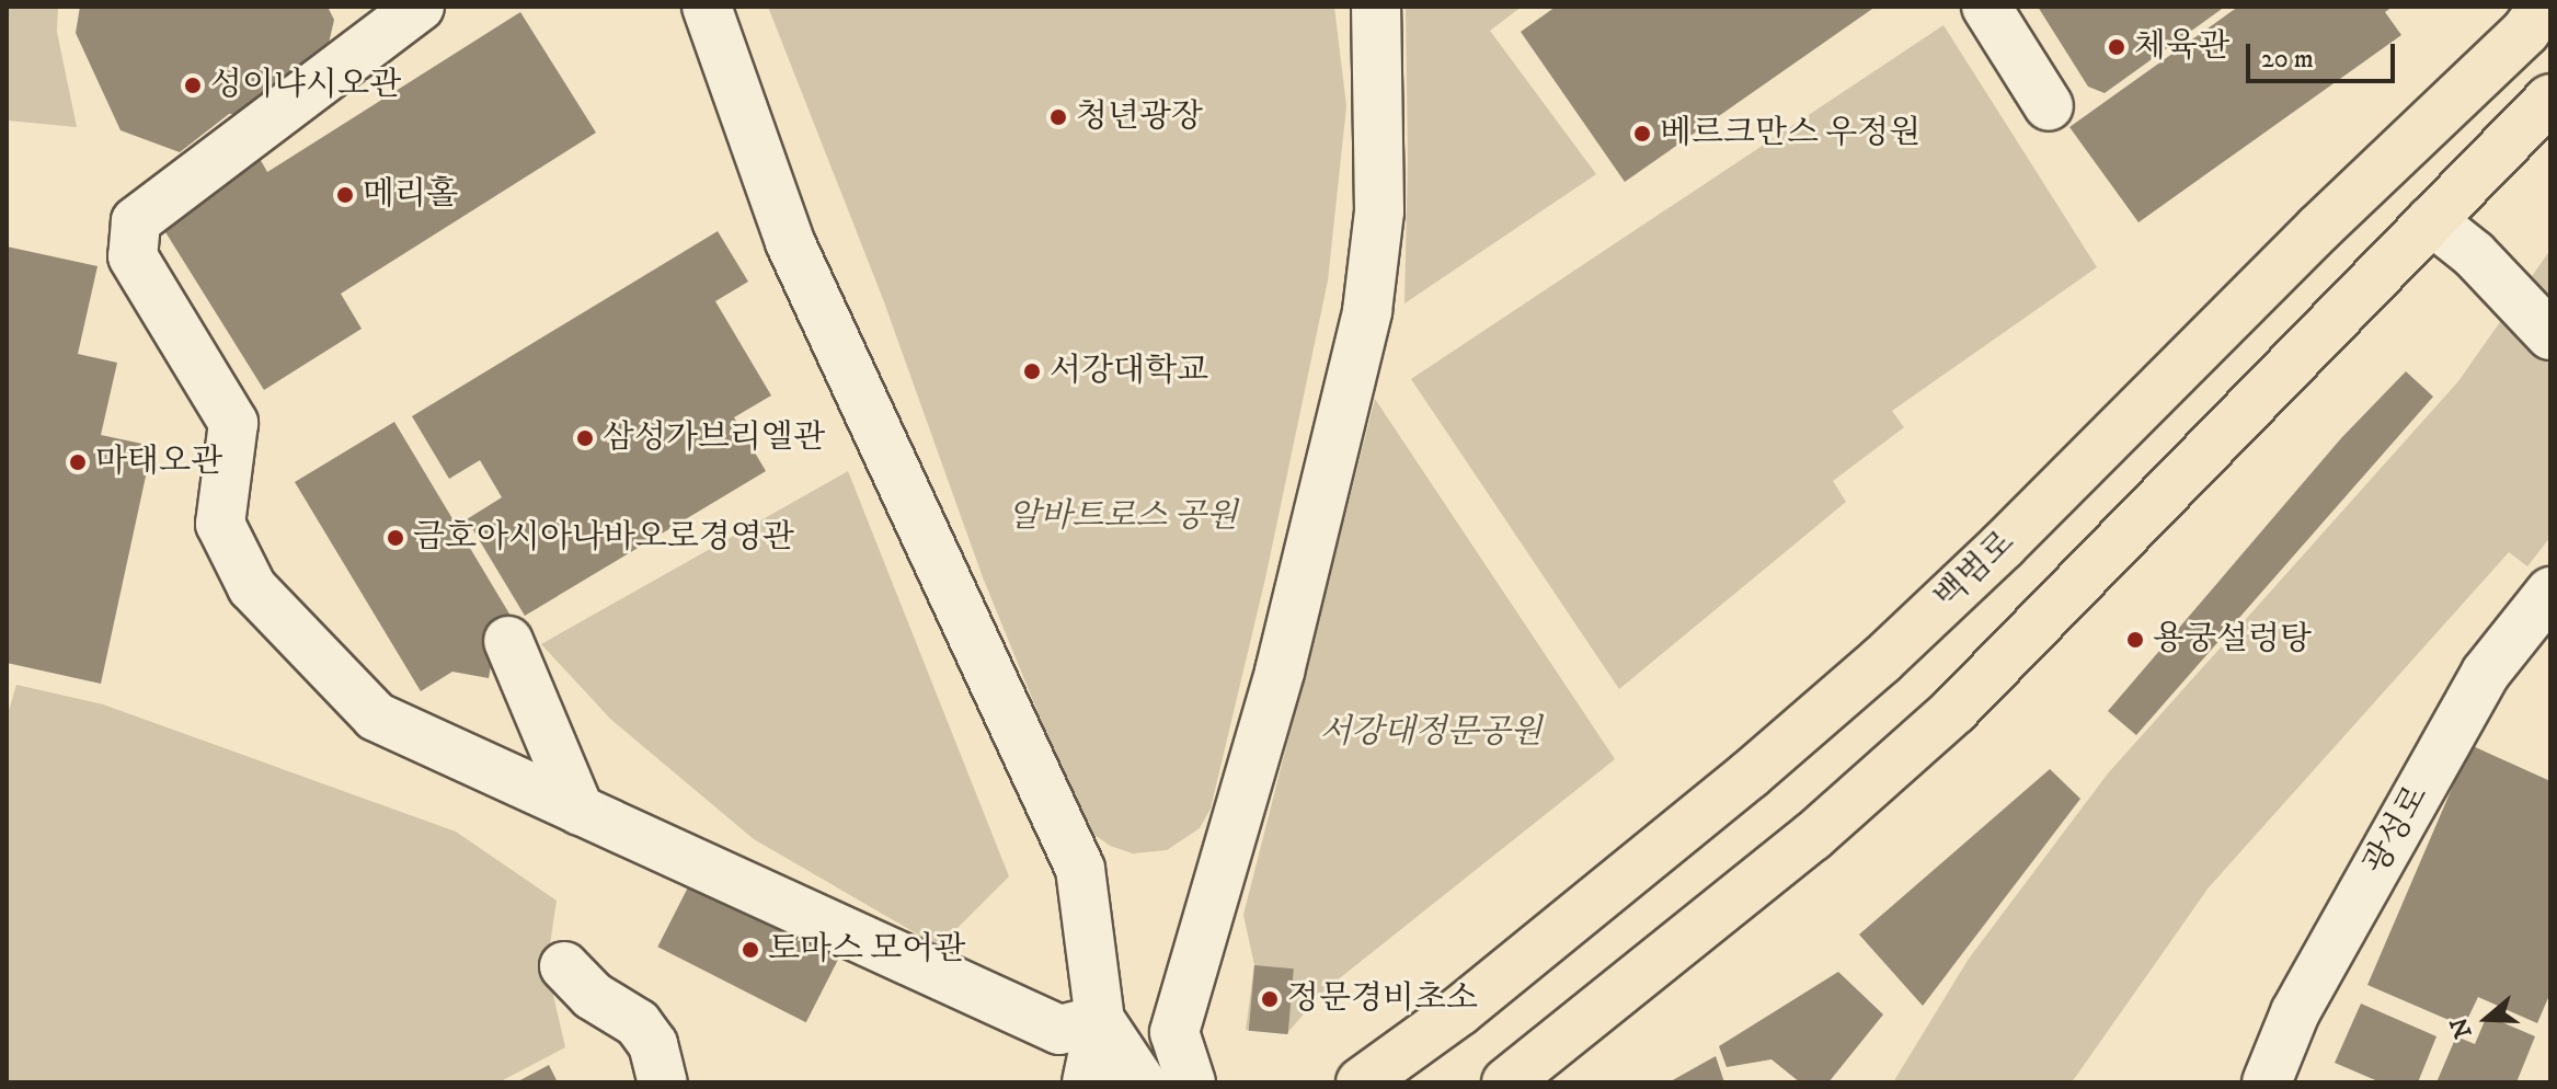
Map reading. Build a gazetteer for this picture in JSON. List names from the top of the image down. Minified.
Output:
{"streets":{"main road":["백범로"],"street":["광성로"]},"parks":["알바트로스 공원","서강대정문공원"],"places":["체육관","성이냐시오관","청년광장","베르크만스 우정원","메리홀","서강대학교","삼성가브리엘관","마태오관","금호아시아나바오로경영관","용궁설렁탕","토마스 모어관","정문경비초소"],"scale_bar":"20 m","north":"left"}
